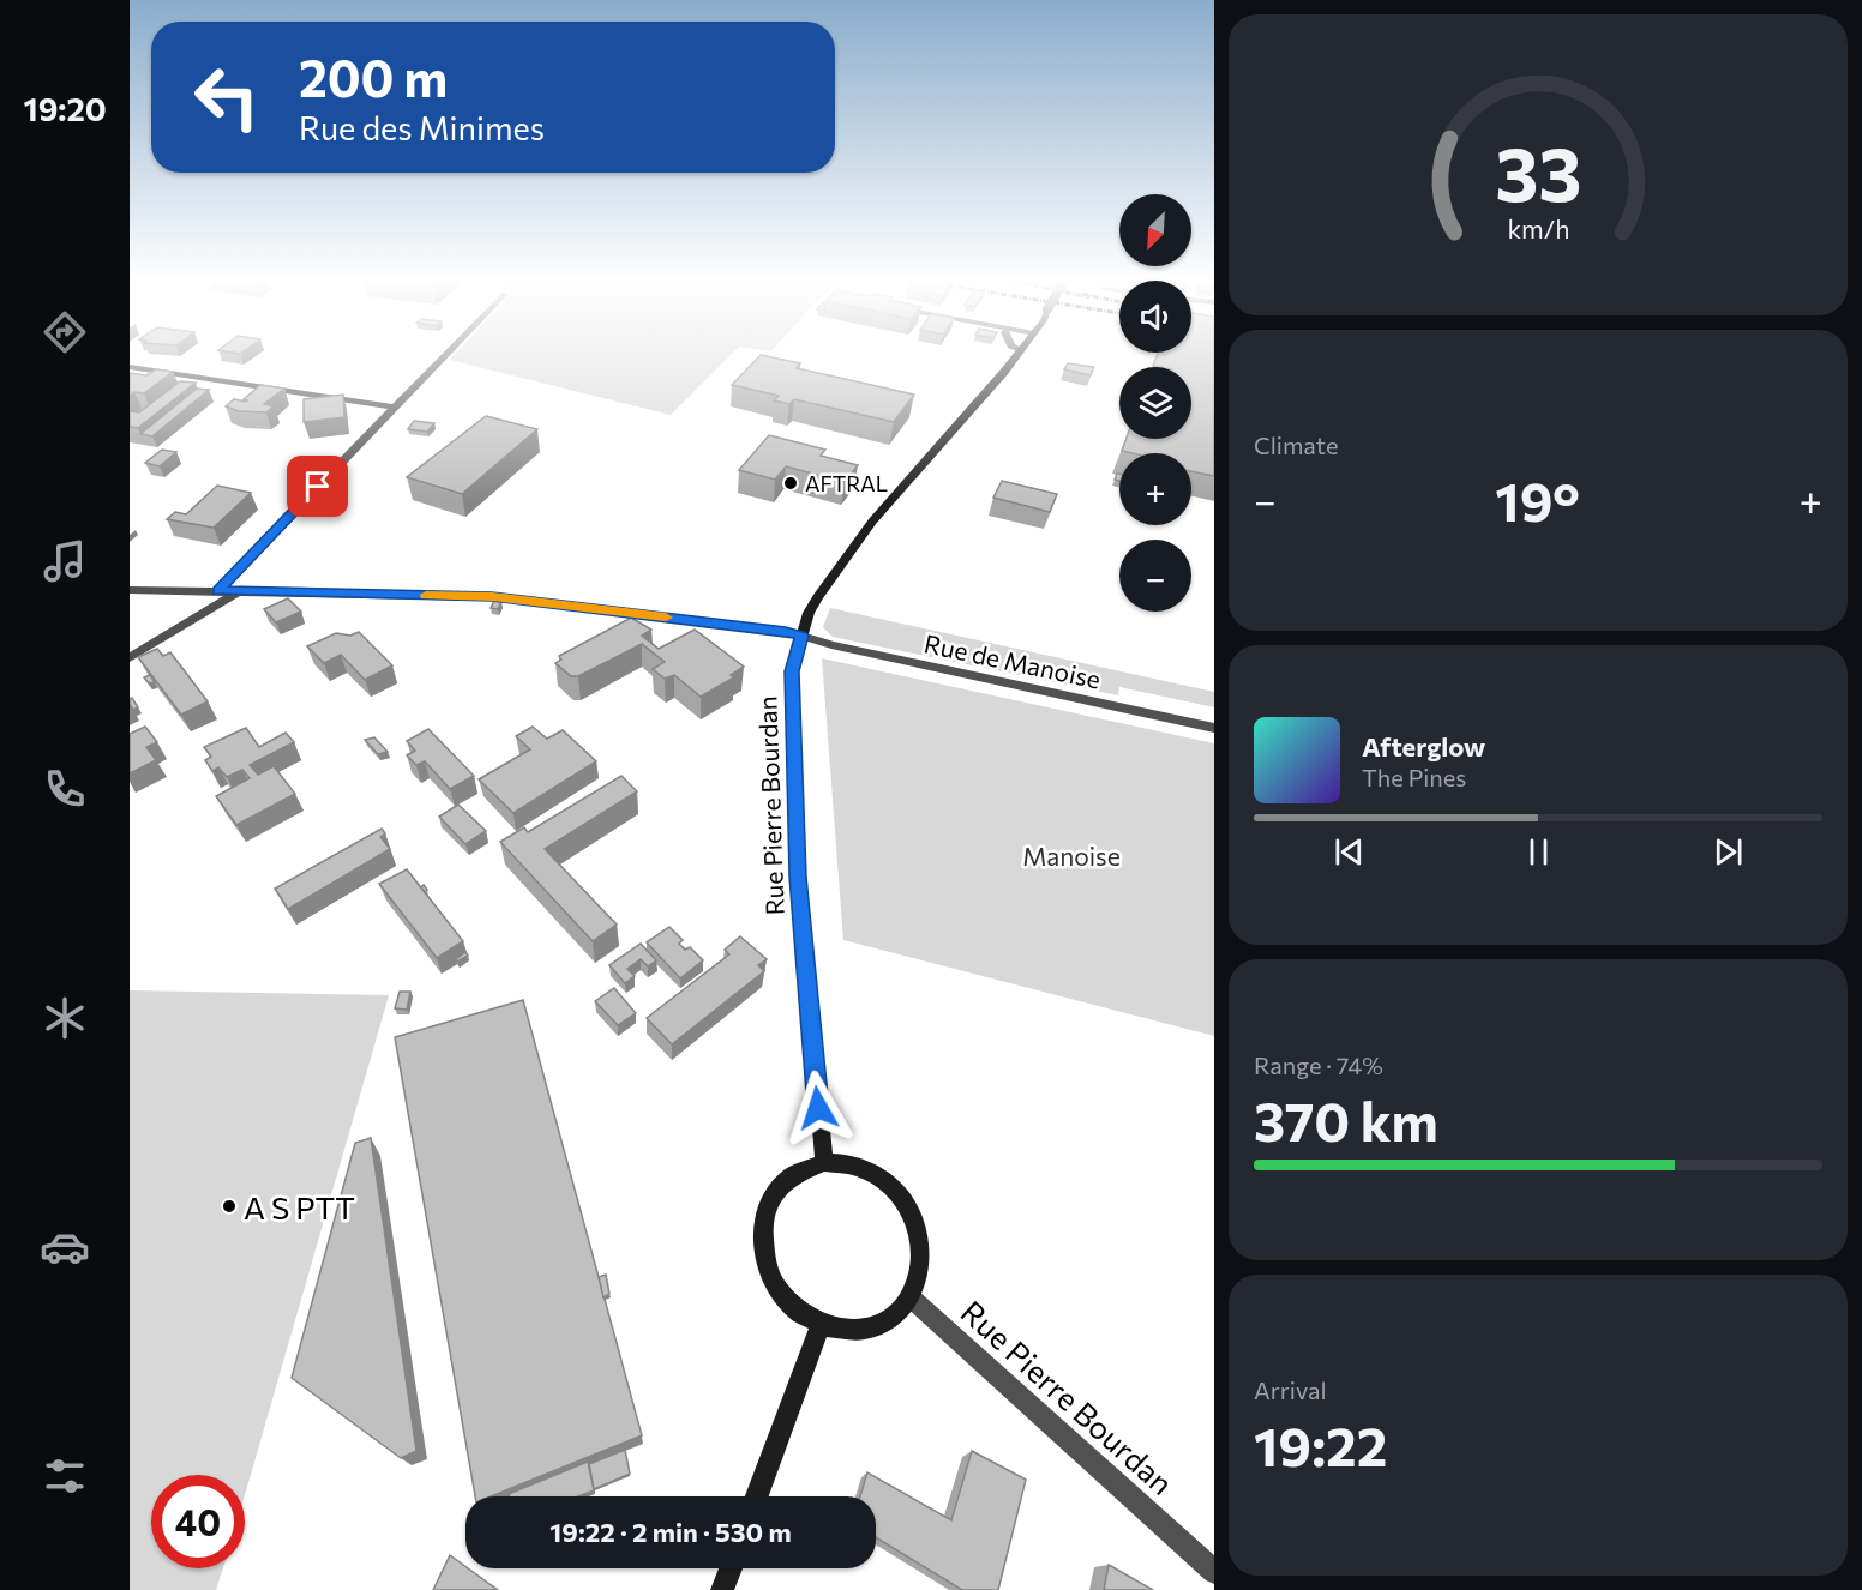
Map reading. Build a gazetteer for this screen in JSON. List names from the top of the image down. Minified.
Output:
{"streets":{"street":["Rue de Manoise","Rue Pierre Bourdan"]},"crossings":[["Rue de Manoise","Rue Pierre Bourdan"]],"parks":["Manoise"],"places":["AFTRAL","A S PTT"],"north":"bottom left","page":{"tabs":"19:20","turn":["200 m","Rue des Minimes"],"map_buttons":["+","−"],"tile":["Climate",["Range · 74%","370 km"],["Arrival","19:22"]],"heat":["−","19°","+"],"song":["Afterglow","The Pines"],"limit":"40","trip":"19:22 · 2 min · 530 m","gauge":["33","km/h"]}}
